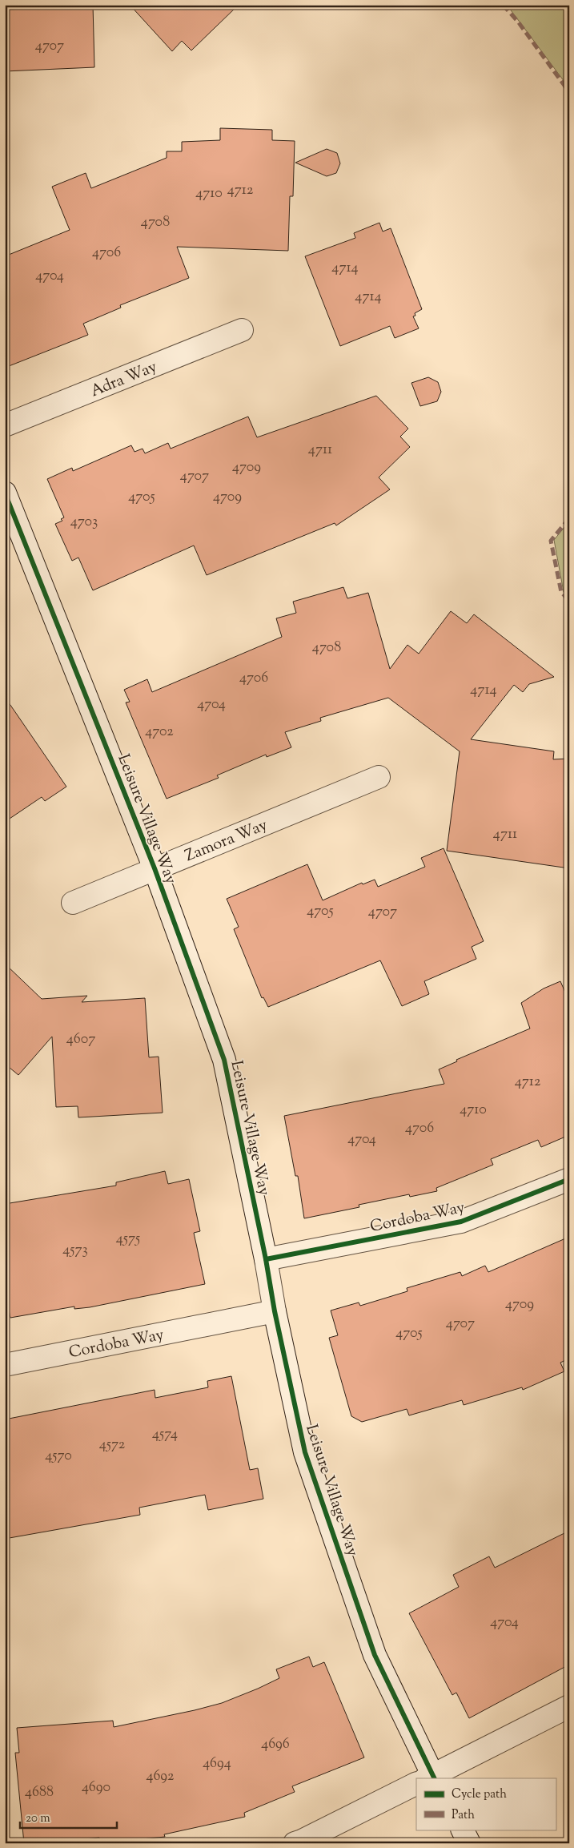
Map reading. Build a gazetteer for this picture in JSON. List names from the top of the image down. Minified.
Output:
{"streets":{"street":["Adra Way","Leisure Village Way","Zamora Way","Cordoba Way"]},"crossings":[["Leisure Village Way","Zamora Way"],["Leisure Village Way","Cordoba Way"]],"house_numbers":["4707","4712","4710","4708","4706","4714","4704","4714","4711","4709","4707","4705","4709","4703","4708","4706","4714","4704","4702","4711","4705","4707","4607","4712","4710","4706","4704","4575","4573","4709","4707","4705","4574","4572","4570","4704","4696","4694","4692","4690","4688"],"legend":["Cycle path","Path"],"scale_bar":"20 m"}
